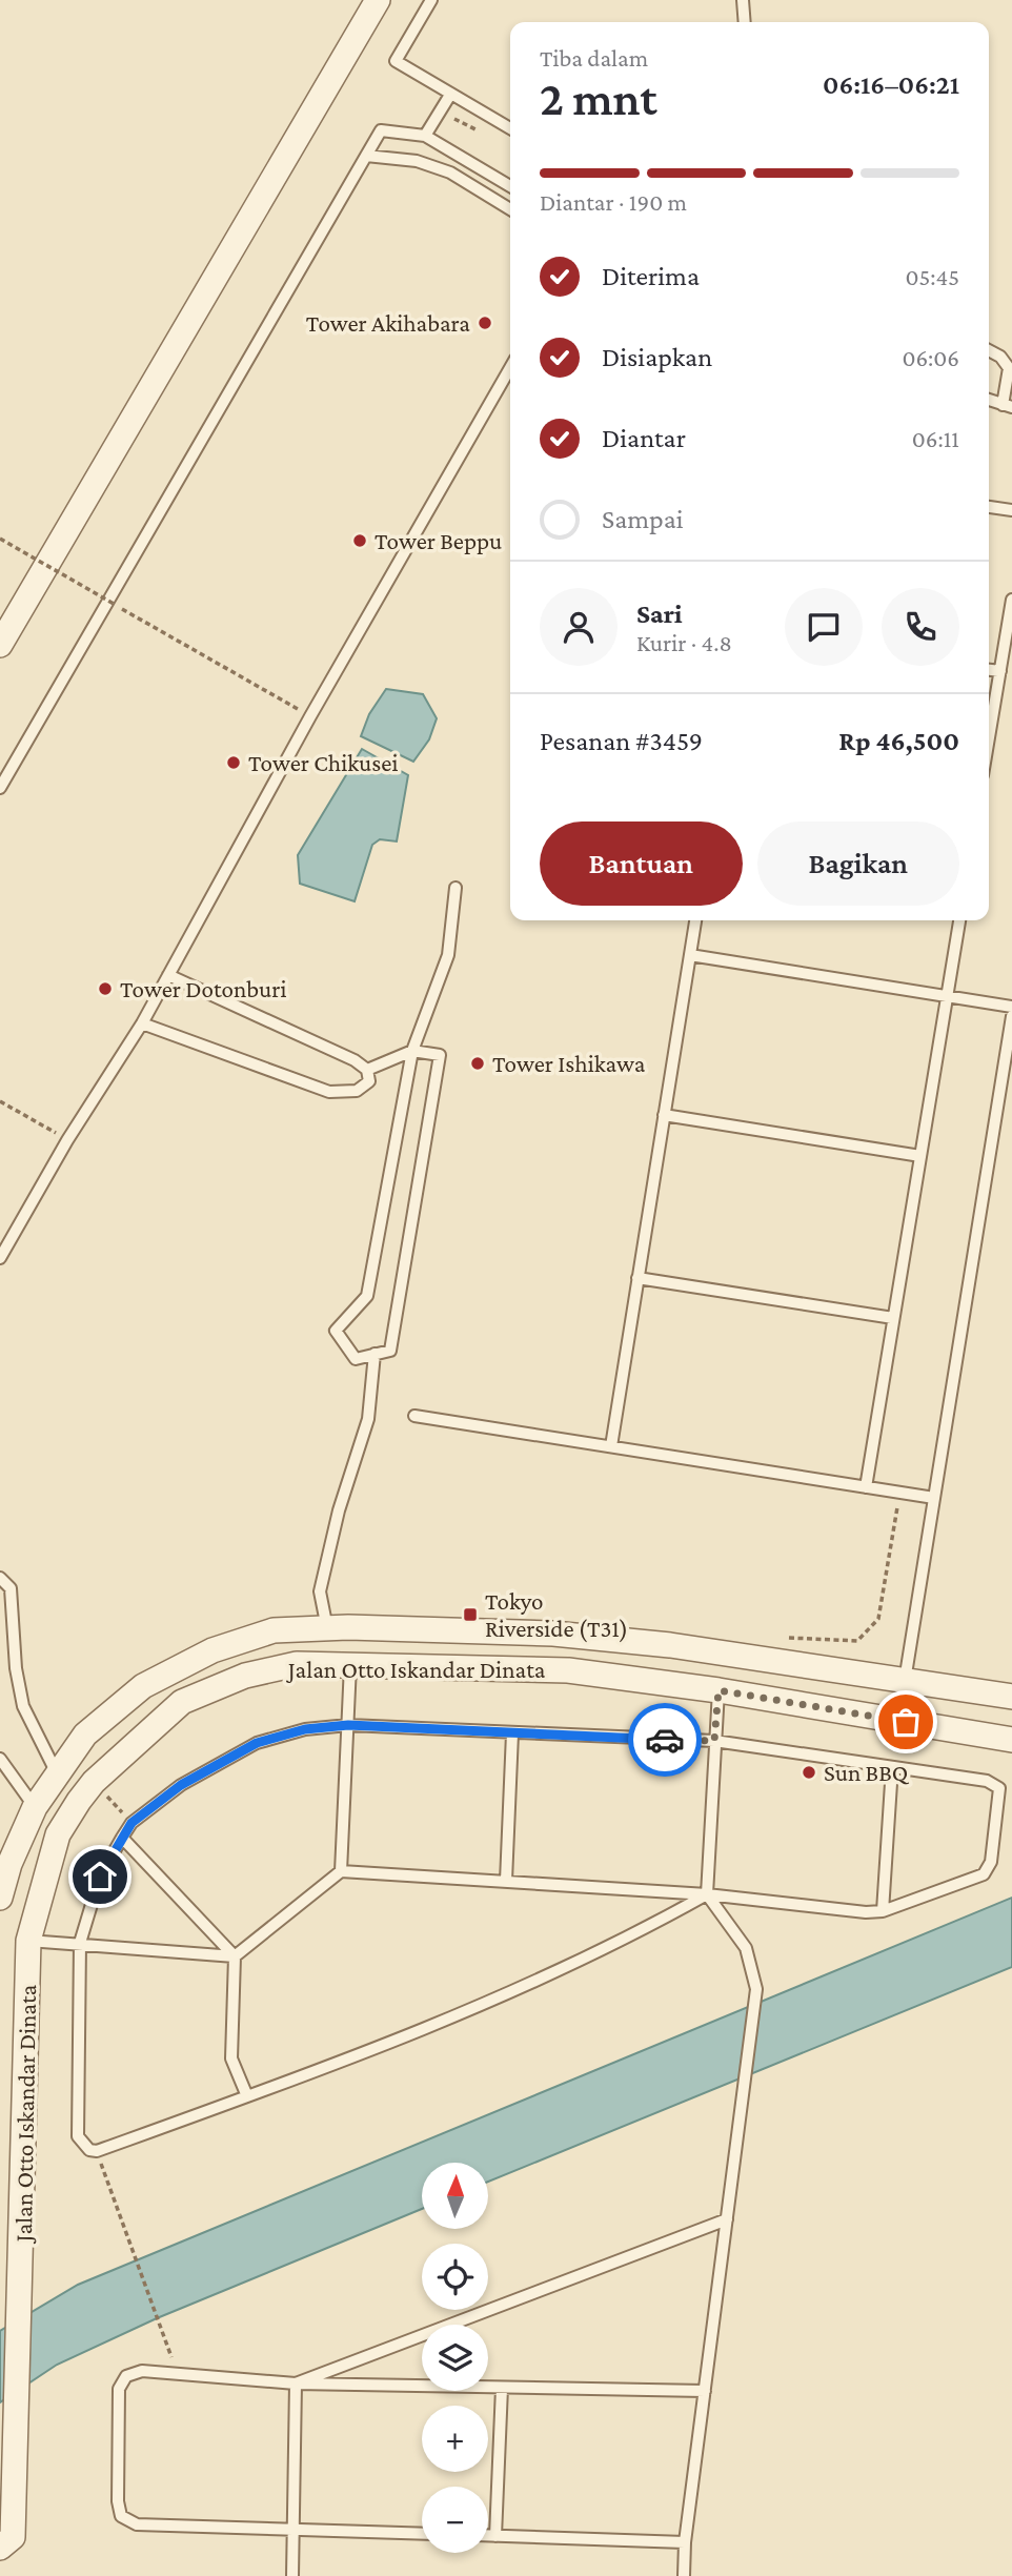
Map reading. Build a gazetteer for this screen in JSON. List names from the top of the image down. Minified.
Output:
{"streets":{"street":["Jalan Otto Iskandar Dinata"]},"places":{"other":["Tower Akihabara","Tower Beppu","Tower Chikusei","Tower Dotonburi","Tower Ishikawa","Sun BBQ"],"transit":["Tokyo Riverside (T31)"]},"north":"top","page":{"heading":["2 mnt","Tiba dalam","06:16–06:21"],"panel":["Sari","Kurir · 4.8","Pesanan #3459","Rp 46,500"],"bar":"Diantar · 190 m","list":[["Diterima","05:45"],["Disiapkan","06:06"],["Diantar","06:11"],"Sampai"],"buttons":["Bantuan","Bagikan"],"map_buttons":["+","−"]}}
